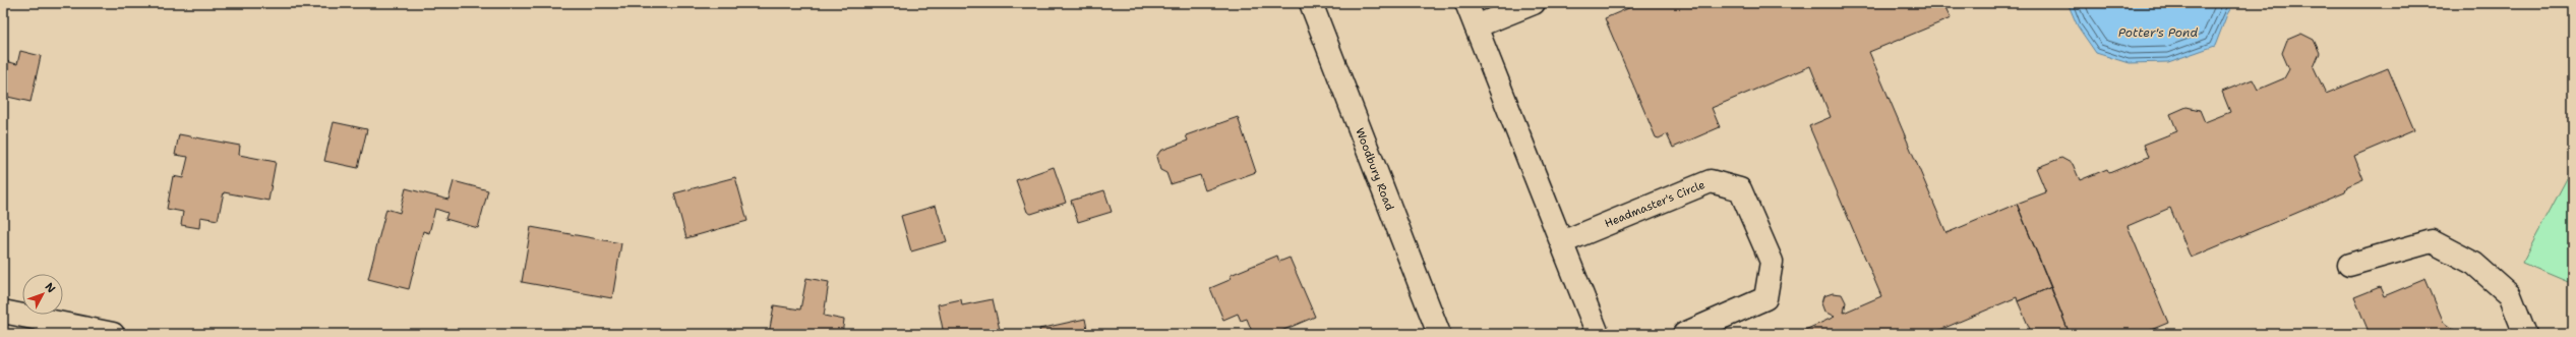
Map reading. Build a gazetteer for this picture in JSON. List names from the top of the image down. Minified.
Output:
{"streets":{"main road":["Woodbury Road","Headmaster's Circle"]},"water":["Potter's Pond"],"north":"top right"}
